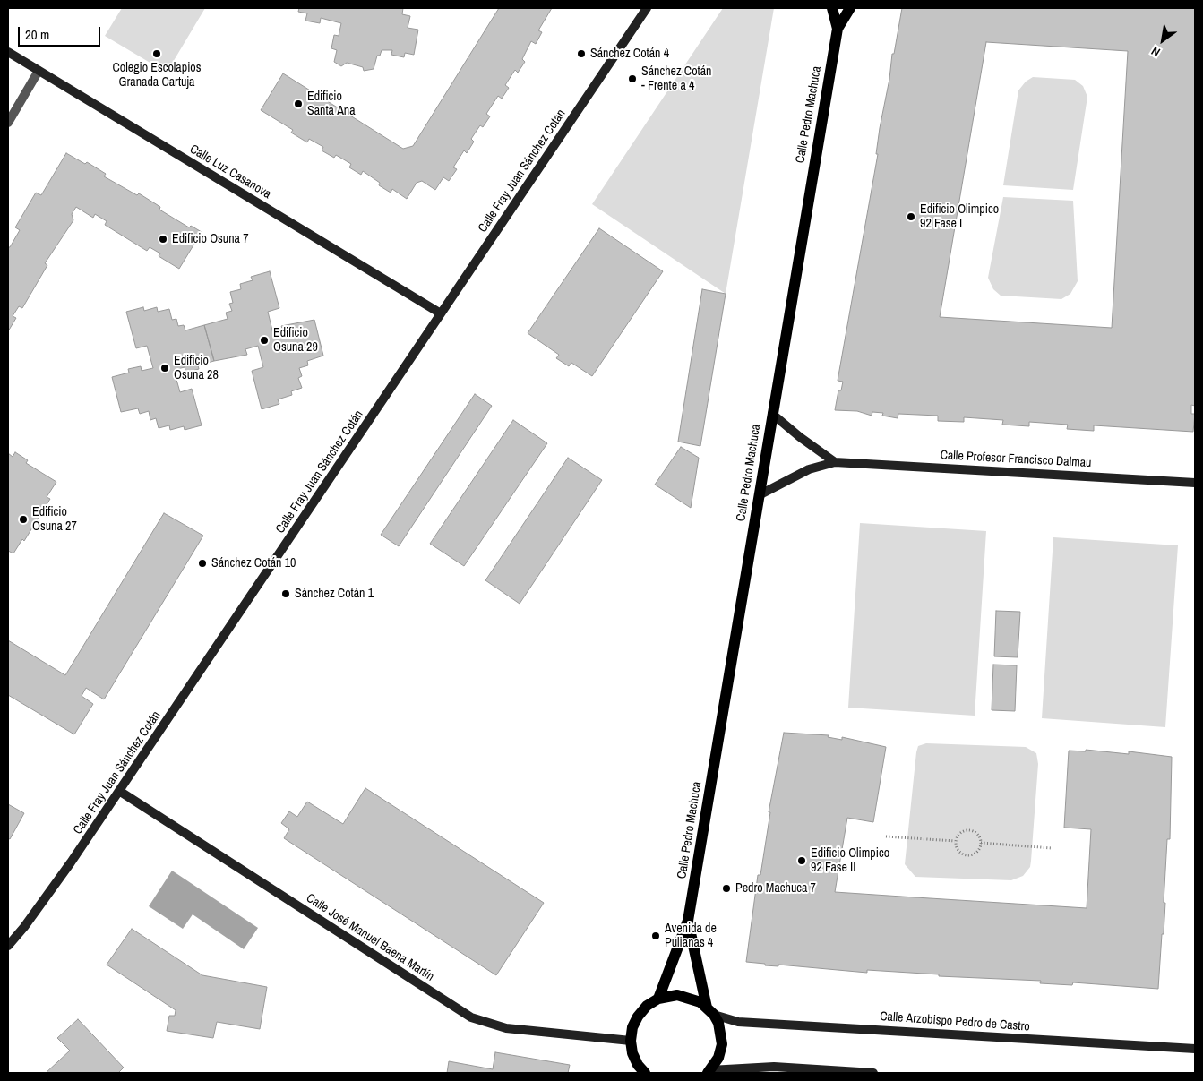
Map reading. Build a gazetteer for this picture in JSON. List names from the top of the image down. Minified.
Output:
{"streets":{"main road":["Calle Pedro Machuca","Calle Fray Juan Sánchez Cotán","Calle Luz Casanova","Calle Profesor Francisco Dalmau","Calle José Manuel Baena Martín","Calle Arzobispo Pedro de Castro"]},"crossings":[["Calle Pedro Machuca","Calle Profesor Francisco Dalmau"],["Calle Pedro Machuca","Calle Arzobispo Pedro de Castro"],["Calle Fray Juan Sánchez Cotán","Calle Luz Casanova"],["Calle Fray Juan Sánchez Cotán","Calle José Manuel Baena Martín"]],"places":["Colegio Escolapios Granada Cartuja","Sánchez Cotán 4","Sánchez Cotán - Frente a 4","Edificio Santa Ana","Edificio Olimpico 92 Fase I","Edificio Osuna 7","Edificio Osuna 29","Edificio Osuna 28","Edificio Osuna 27","Sánchez Cotán 10","Sánchez Cotán 1","Edificio Olimpico 92 Fase II","Pedro Machuca 7","Avenida de Pulianas 4"],"scale_bar":"20 m","north":"bottom left"}
